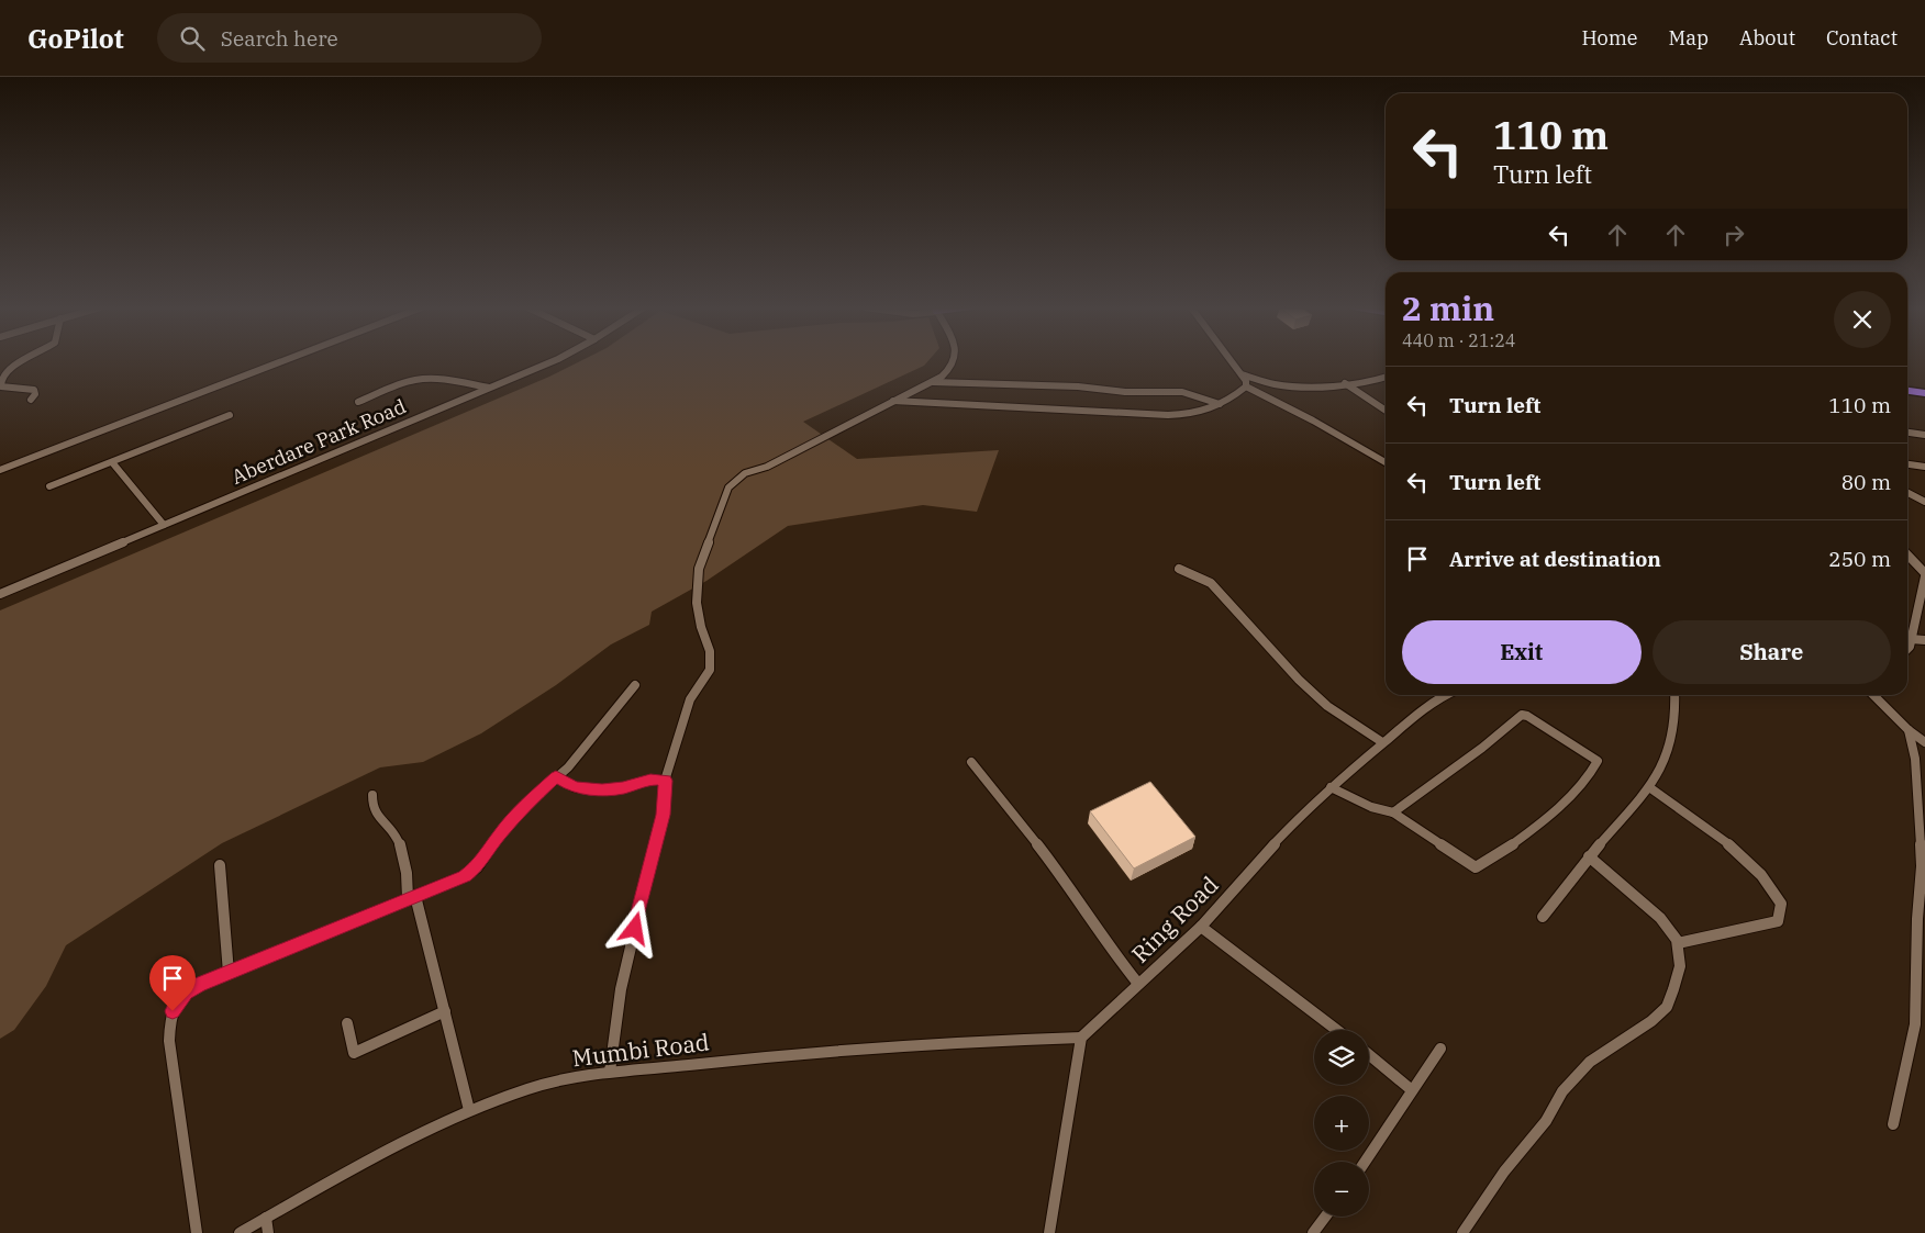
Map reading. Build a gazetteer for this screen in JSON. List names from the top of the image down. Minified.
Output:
{"streets":{"street":["Aberdare Park Road","Ring Road","Mumbi Road"]},"crossings":[["Ring Road","Mumbi Road"]],"page":{"header":"GoPilot","search":"Search here","nav":["Home","Map","About","Contact"],"turn":["110 m","Turn left"],"heading":["2 min","440 m · 21:24"],"list":[{"name":"Turn left","value":"110 m"},{"name":"Turn left","value":"80 m"},{"name":"Arrive at destination","value":"250 m"}],"buttons":["Exit","Share"],"map_buttons":["+","−"]}}
